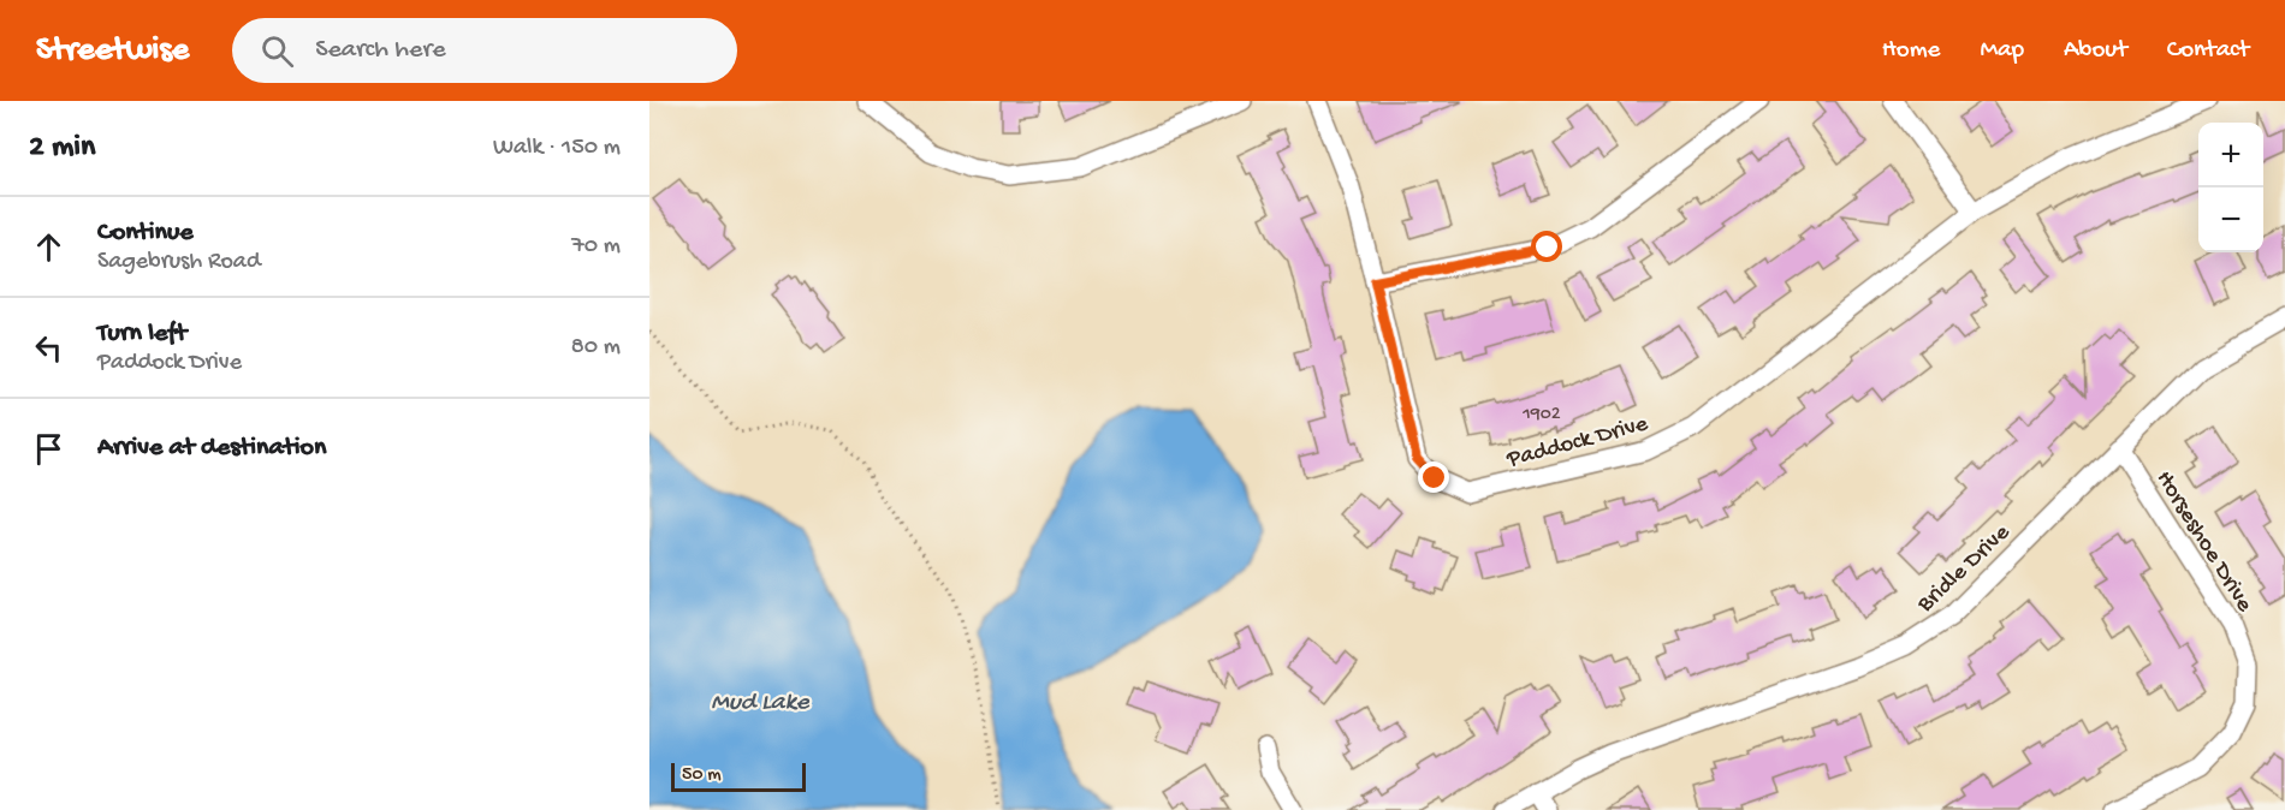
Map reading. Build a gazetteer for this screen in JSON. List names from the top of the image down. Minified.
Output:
{"streets":{"street":["Paddock Drive","Horseshoe Drive","Bridle Drive"]},"crossings":[["Horseshoe Drive","Bridle Drive"]],"water":["Mud Lake"],"house_numbers":["1902"],"scale_bar":"50 m","page":{"header":"Streetwise","search":"Search here","nav":["Home","Map","About","Contact"],"heading":["2 min","Walk · 150 m"],"map_buttons":["+","−"],"list":[["Continue","Sagebrush Road","70 m"],["Turn left","Paddock Drive","80 m"],"Arrive at destination"],"scale":"50 m"}}
